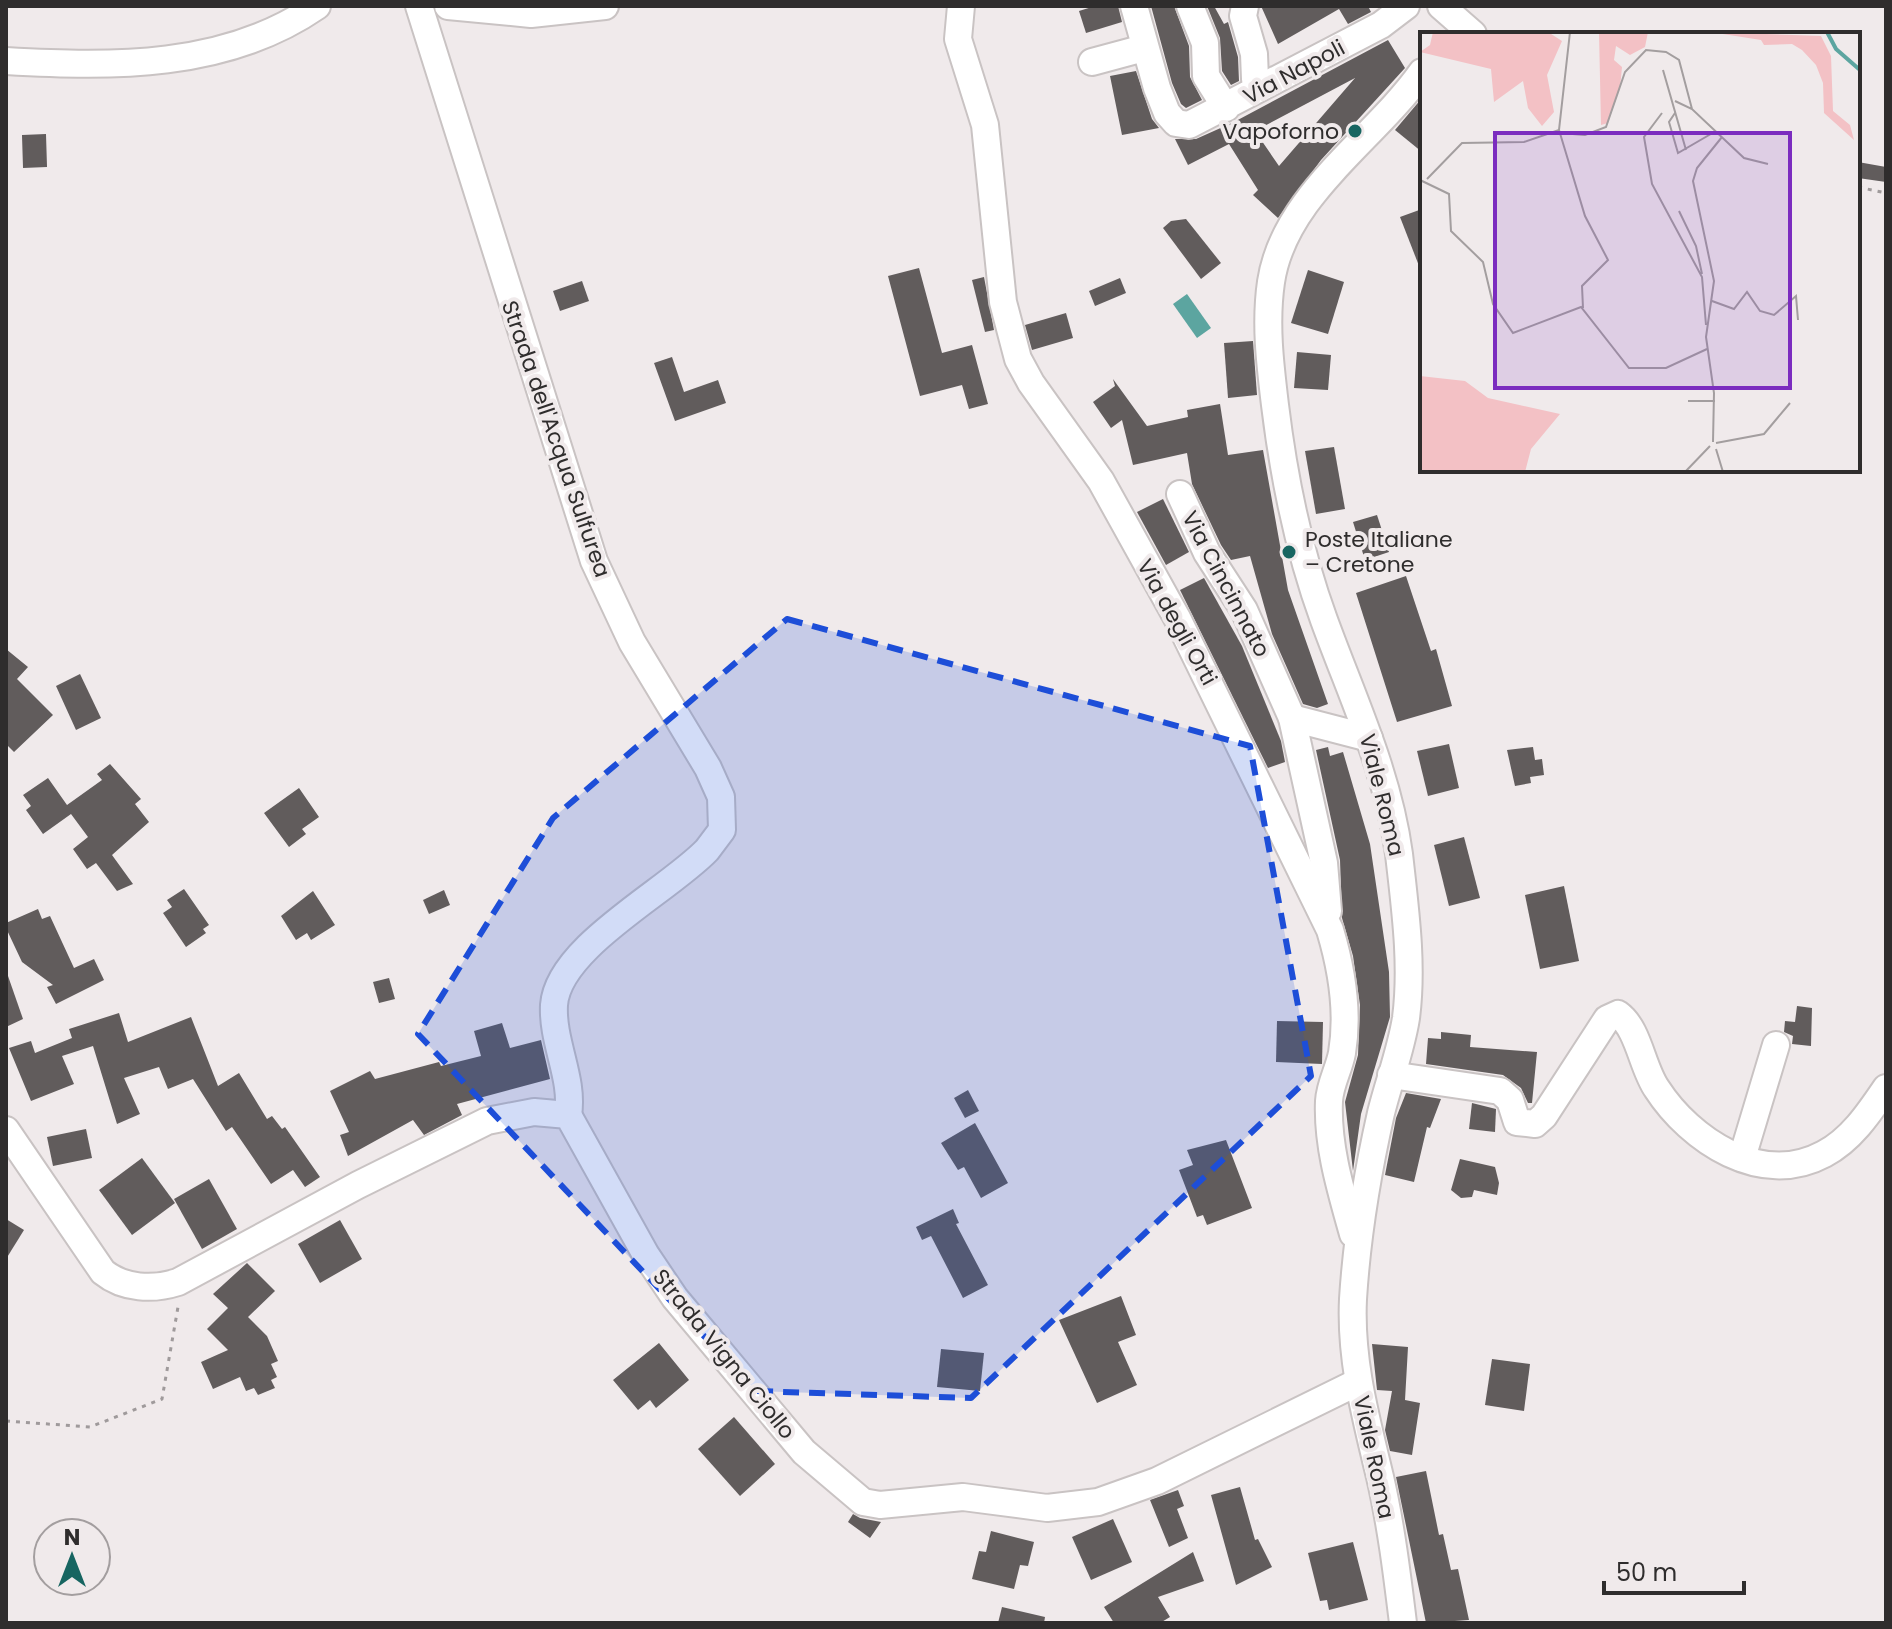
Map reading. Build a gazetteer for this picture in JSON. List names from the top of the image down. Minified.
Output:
{"streets":{"street":["Via Napoli","Strada dell'Acqua Sulfurea","Via Cincinnato","Via degli Orti","Viale Roma","Strada Vigna Ciollo"]},"crossings":[["Strada dell'Acqua Sulfurea","Strada Vigna Ciollo"],["Via Cincinnato","Via degli Orti"],["Via degli Orti","Viale Roma"],["Viale Roma","Strada Vigna Ciollo"]],"places":["Vapoforno","Poste Italiane – Cretone"],"scale_bar":"50 m","north":"top"}
